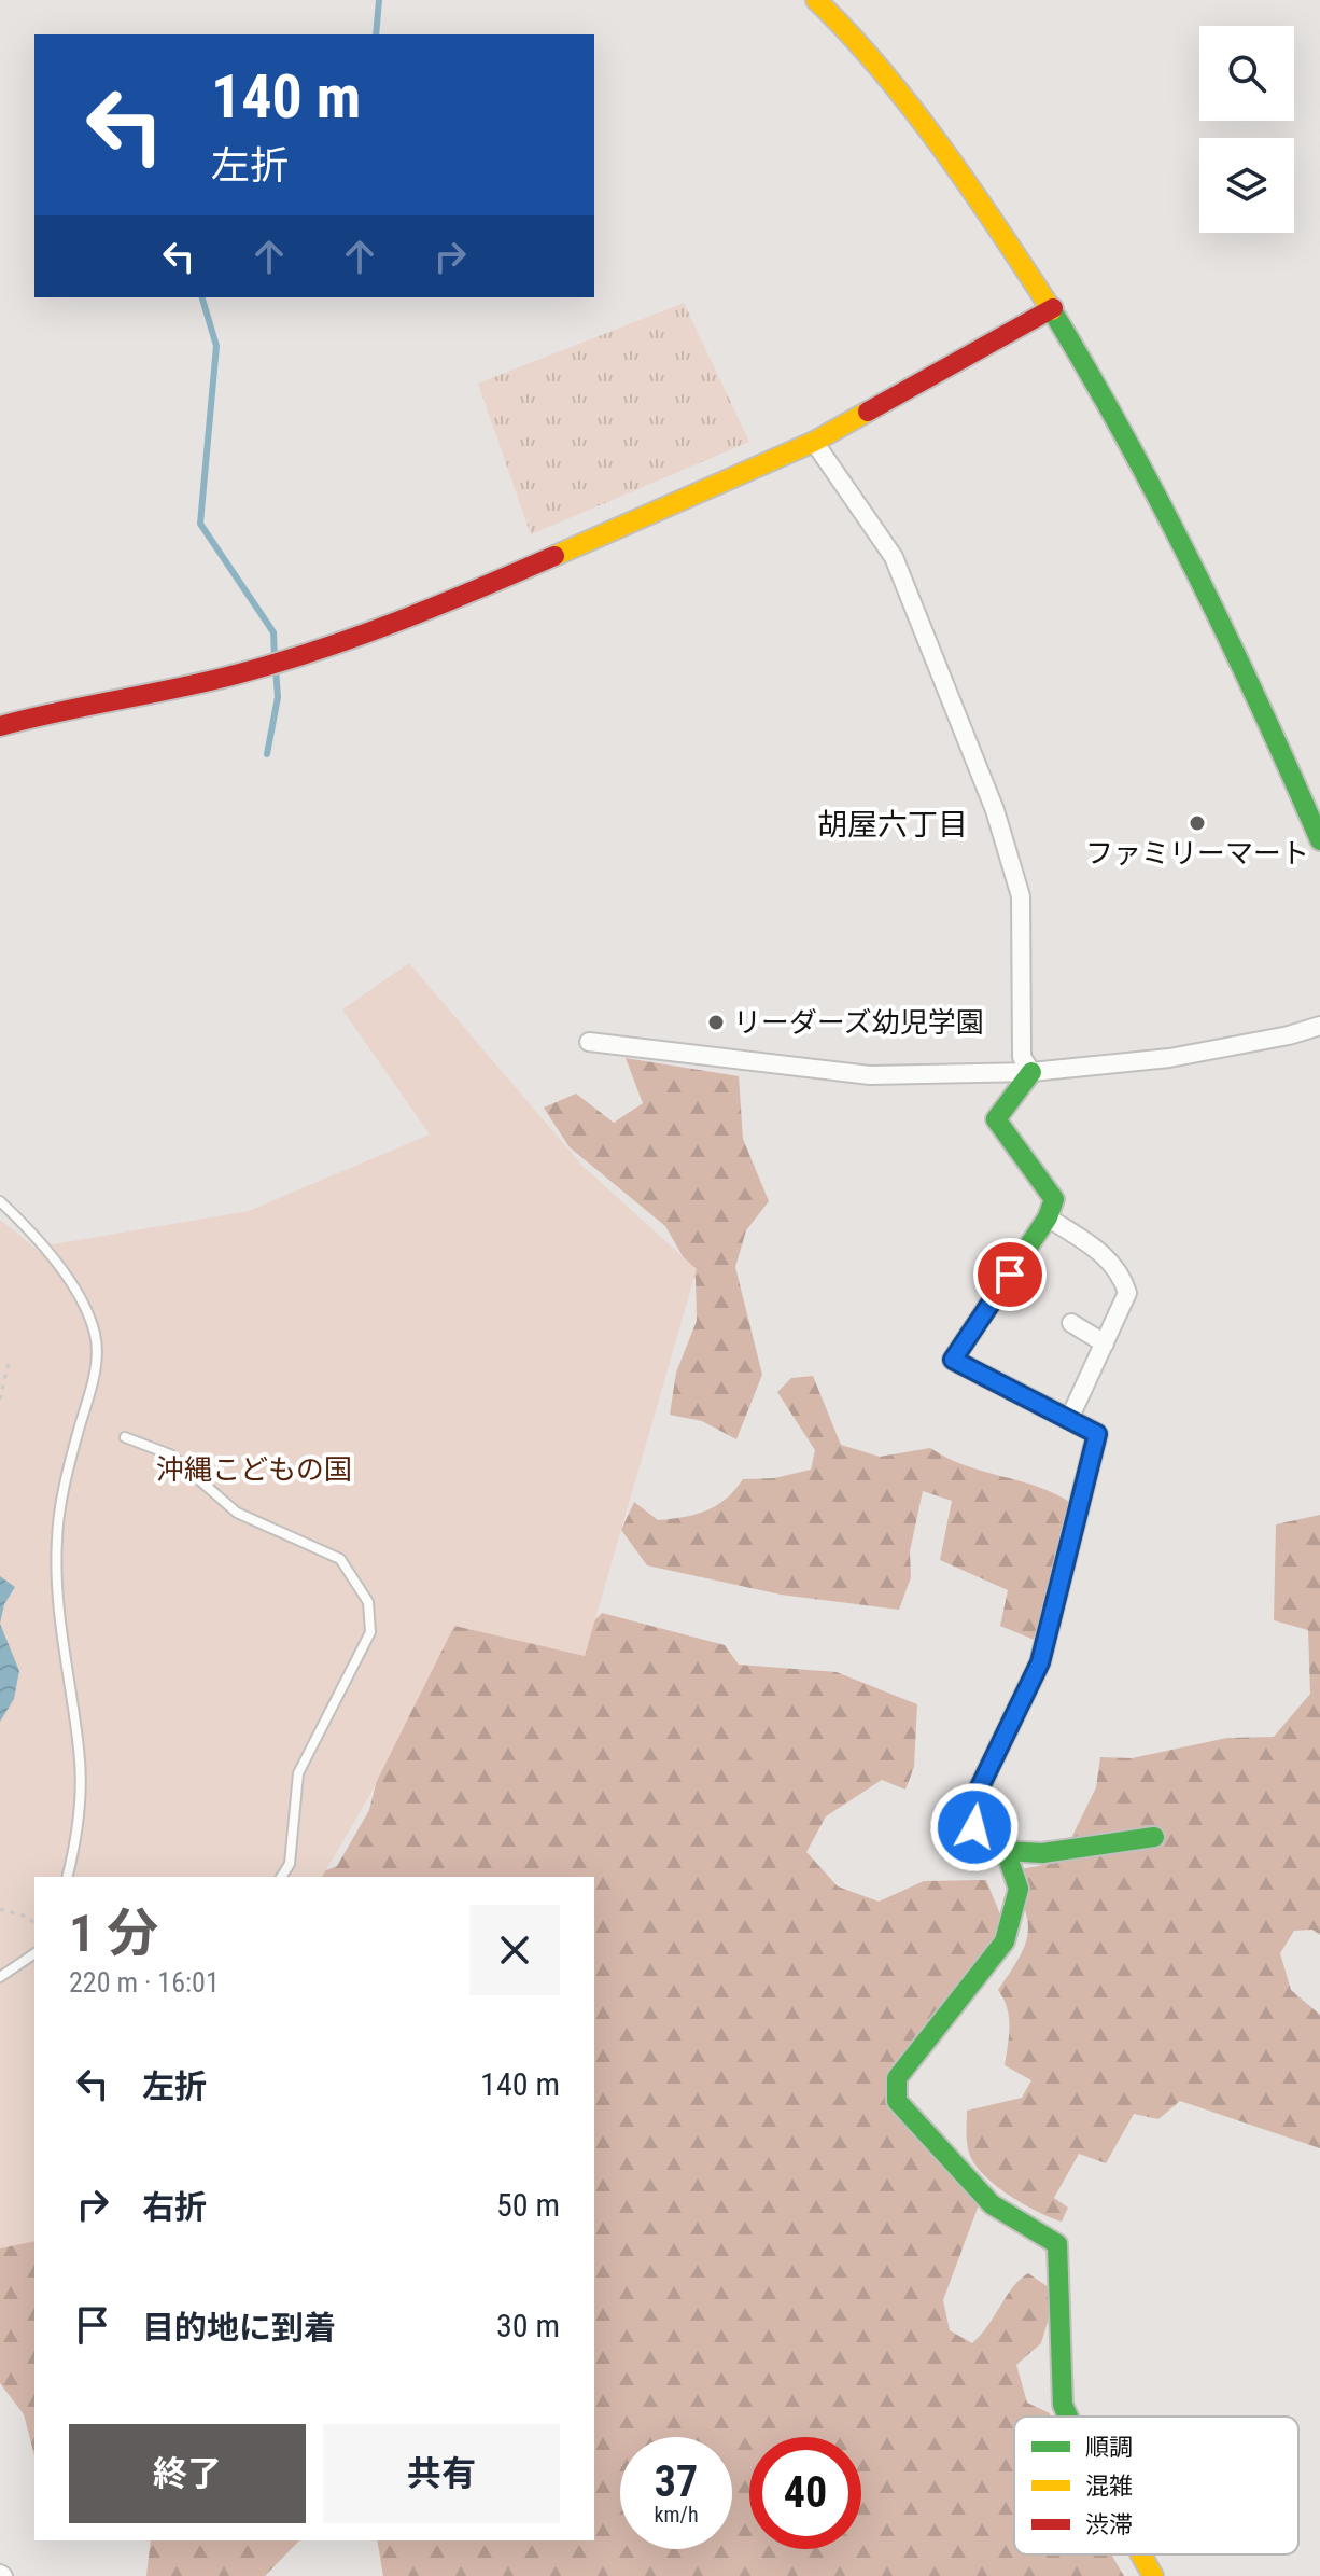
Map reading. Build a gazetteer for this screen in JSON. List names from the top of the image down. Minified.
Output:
{"districts":["胡屋六丁目"],"parks":["沖縄こどもの国"],"places":["ファミリーマート","リーダーズ幼児学園"],"legend":["順調","混雑","渋滞"],"page":{"turn":["140 m","左折"],"heading":["1 分","220 m · 16:01"],"list":[{"name":"左折","value":"140 m"},{"name":"右折","value":"50 m"},{"name":"目的地に到着","value":"30 m"}],"buttons":["終了","共有"],"speed":"37 km/h","limit":"40"}}
